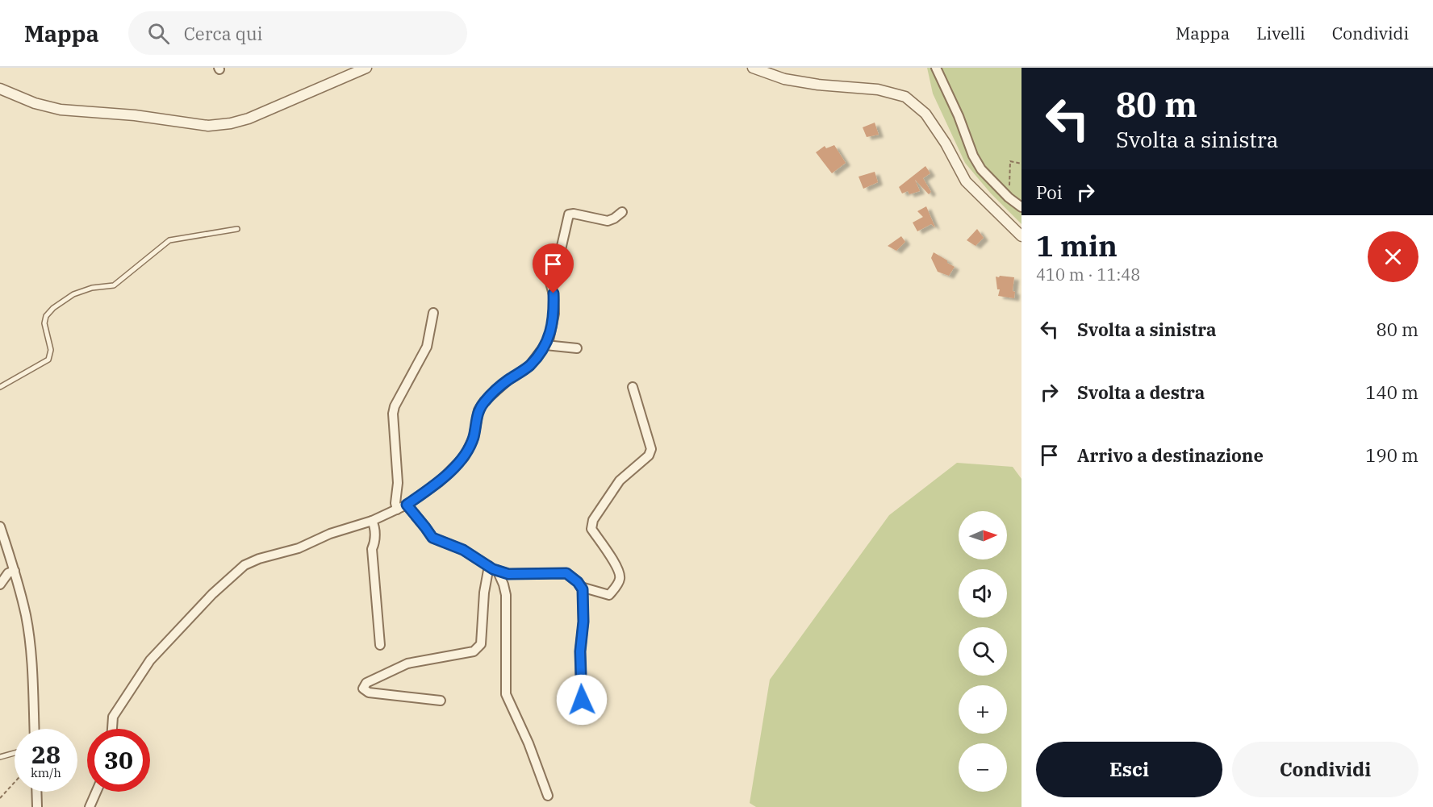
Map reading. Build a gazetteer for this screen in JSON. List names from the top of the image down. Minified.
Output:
{"north":"right","page":{"header":"Mappa","search":"Cerca qui","nav":["Mappa","Livelli","Condividi"],"turn":["80 m","Svolta a sinistra"],"then":"Poi","heading":["1 min","410 m · 11:48"],"list":[{"name":"Svolta a sinistra","value":"80 m"},{"name":"Svolta a destra","value":"140 m"},{"name":"Arrivo a destinazione","value":"190 m"}],"map_buttons":["+","−"],"speed":"28 km/h","limit":"30","buttons":["Esci","Condividi"]}}
